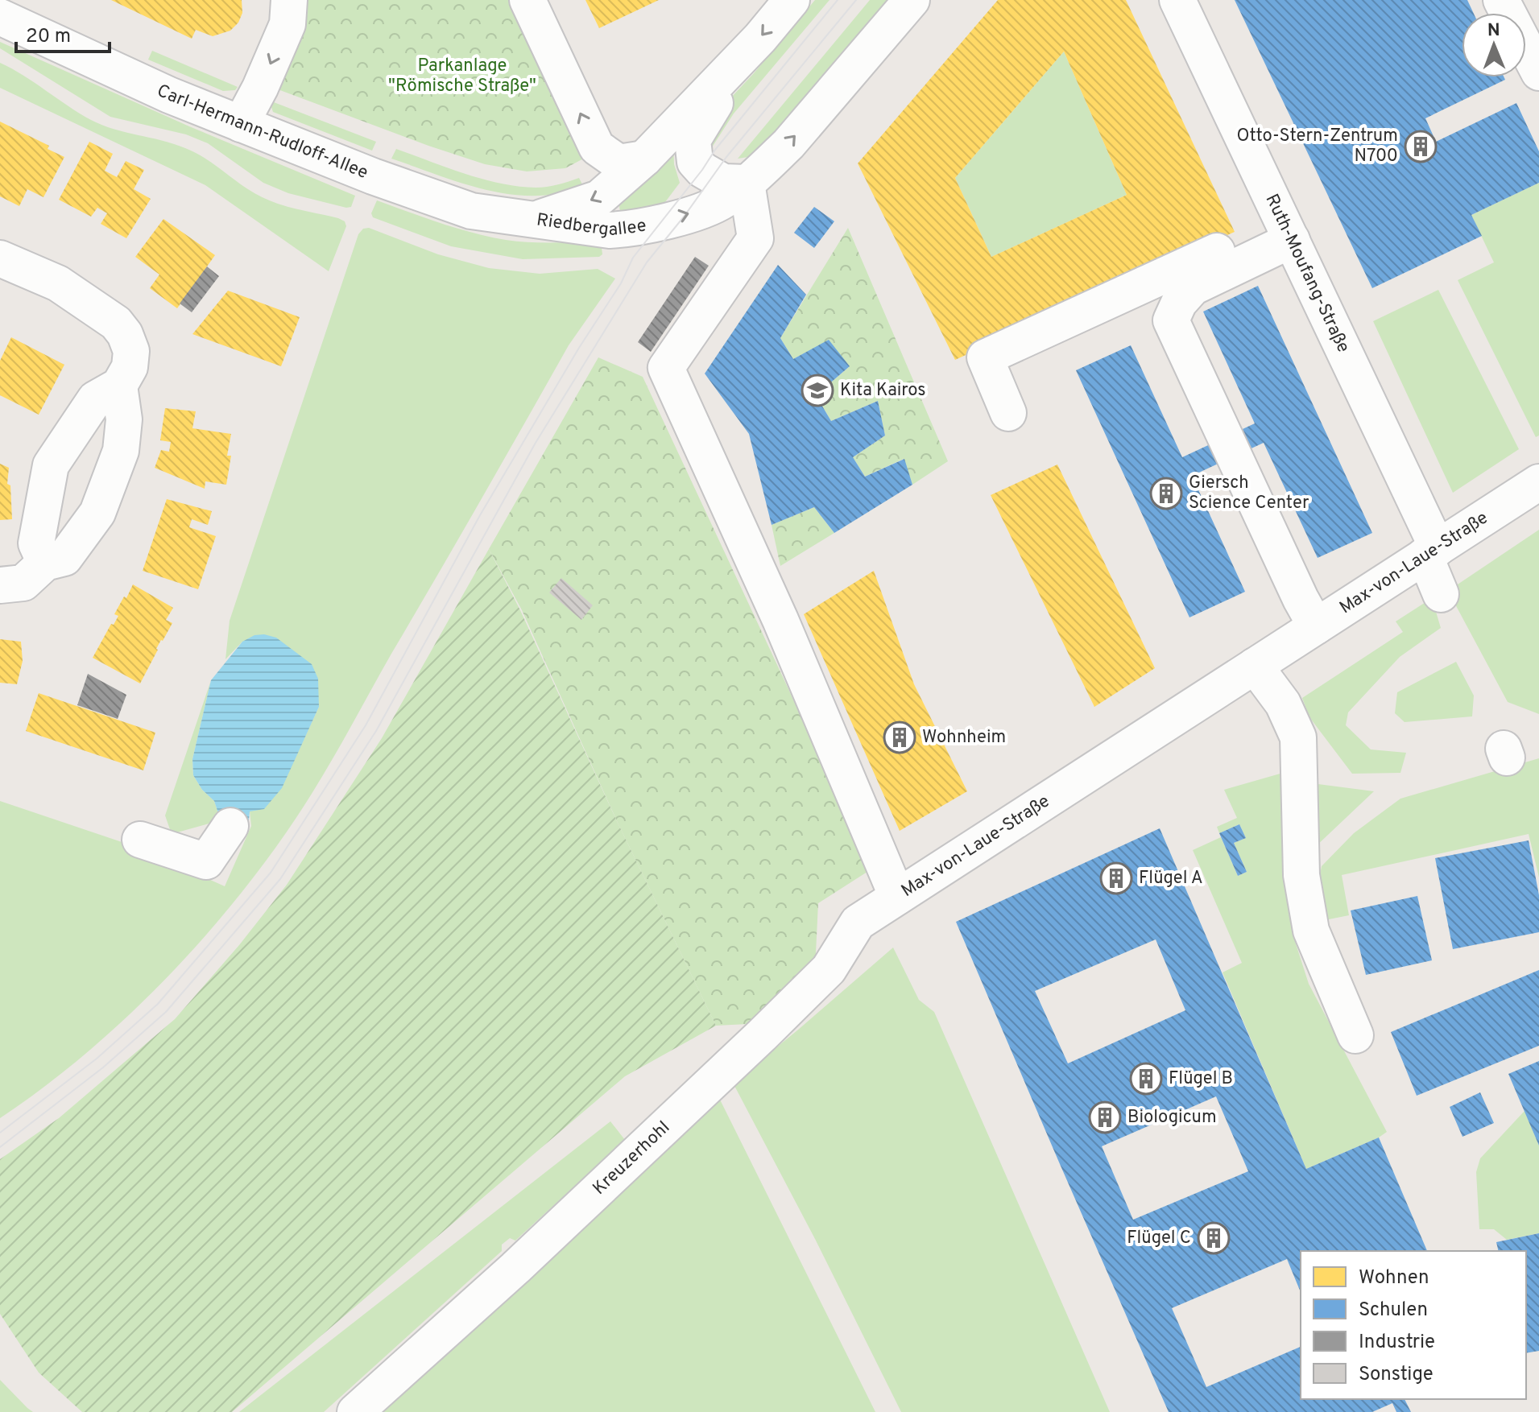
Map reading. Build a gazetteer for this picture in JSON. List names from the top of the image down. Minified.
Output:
{"streets":{"street":["Carl-Hermann-Rudloff-Allee","Riedbergallee","Ruth-Moufang-Straße","Max-von-Laue-Straße","Kreuzerhohl"]},"crossings":[["Carl-Hermann-Rudloff-Allee","Riedbergallee"],["Riedbergallee","Max-von-Laue-Straße"],["Ruth-Moufang-Straße","Max-von-Laue-Straße"],["Max-von-Laue-Straße","Kreuzerhohl"]],"parks":["Parkanlage \"Römische Straße\""],"places":{"building":["Otto-Stern-Zentrum N700","Giersch Science Center","Wohnheim","Flügel A","Flügel B","Biologicum","Flügel C"],"school or university":["Kita Kairos"]},"legend":["Wohnen","Schulen","Industrie","Sonstige"],"scale_bar":"20 m","north":"top"}
